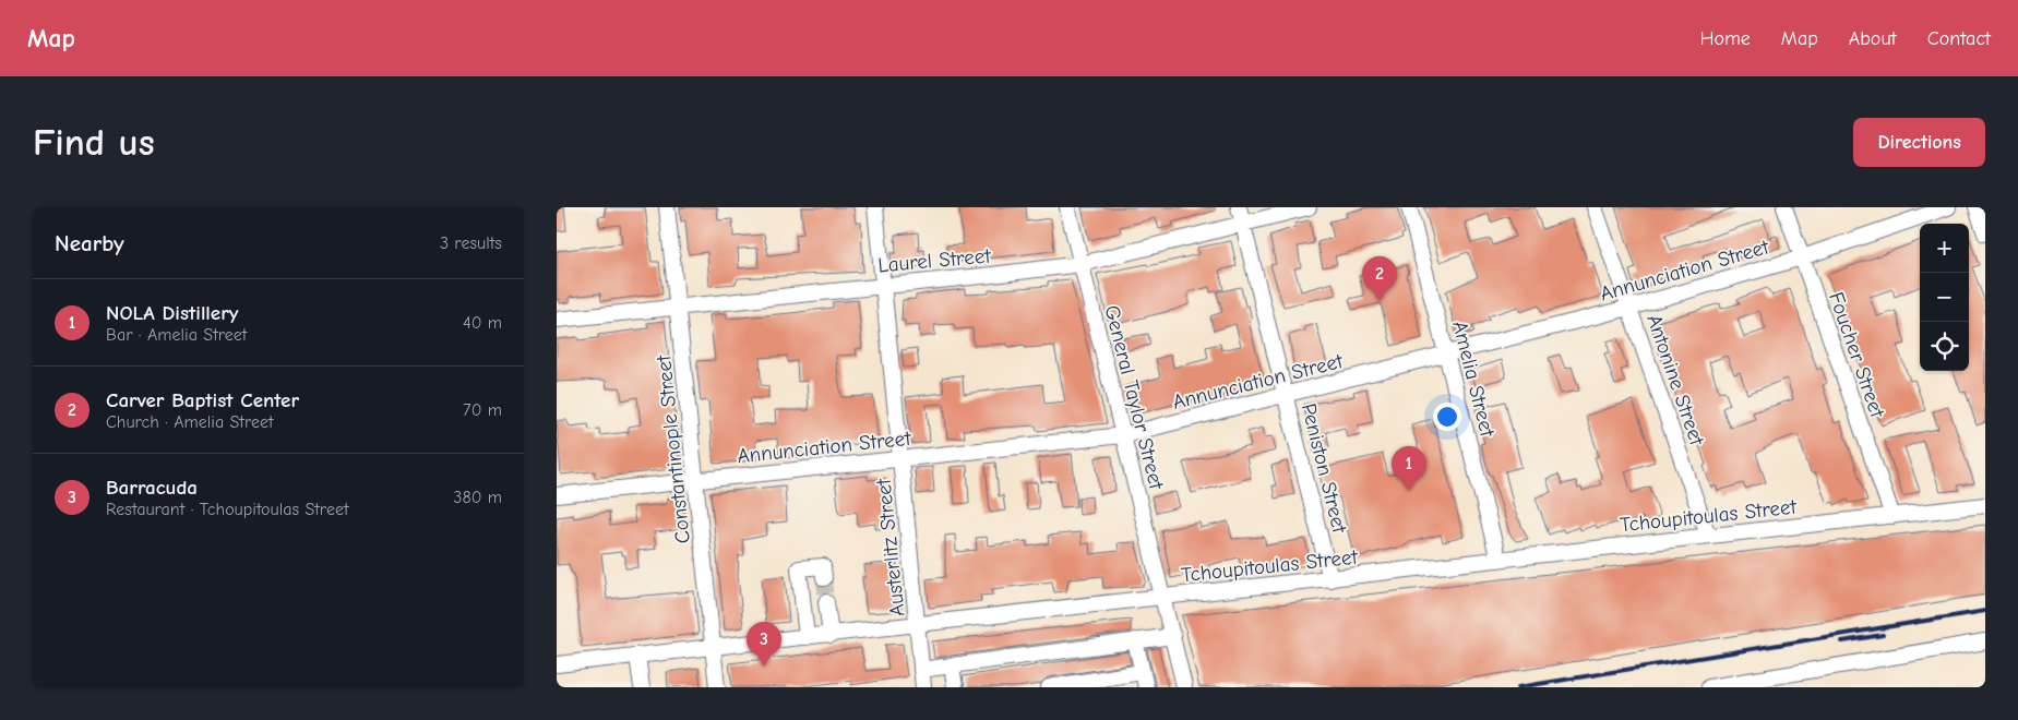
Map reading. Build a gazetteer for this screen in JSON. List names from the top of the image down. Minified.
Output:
{"streets":{"street":["Laurel Street","Annunciation Street","Foucher Street","Amelia Street","Antonine Street","General Taylor Street","Constantinople Street","Peniston Street","Tchoupitoulas Street","Austerlitz Street"]},"crossings":[["Laurel Street","General Taylor Street"],["Laurel Street","Constantinople Street"],["Laurel Street","Peniston Street"],["Laurel Street","Austerlitz Street"],["Annunciation Street","Foucher Street"],["Annunciation Street","Amelia Street"],["Annunciation Street","Antonine Street"],["Annunciation Street","General Taylor Street"],["Annunciation Street","Constantinople Street"],["Annunciation Street","Peniston Street"],["Annunciation Street","Austerlitz Street"],["Foucher Street","Tchoupitoulas Street"],["Amelia Street","Tchoupitoulas Street"],["Antonine Street","Tchoupitoulas Street"],["General Taylor Street","Tchoupitoulas Street"],["Constantinople Street","Tchoupitoulas Street"],["Peniston Street","Tchoupitoulas Street"],["Tchoupitoulas Street","Austerlitz Street"]],"page":{"header":"Map","nav":["Home","Map","About","Contact"],"buttons":"Directions","title":"Find us","heading":["Nearby","3 results"],"map_buttons":["+","−"],"pins":["2","1","3"],"list":[{"mark":"1","name":"NOLA Distillery","note":"Bar · Amelia Street","value":"40 m"},{"mark":"2","name":"Carver Baptist Center","note":"Church · Amelia Street","value":"70 m"},{"mark":"3","name":"Barracuda","note":"Restaurant · Tchoupitoulas Street","value":"380 m"}]}}
